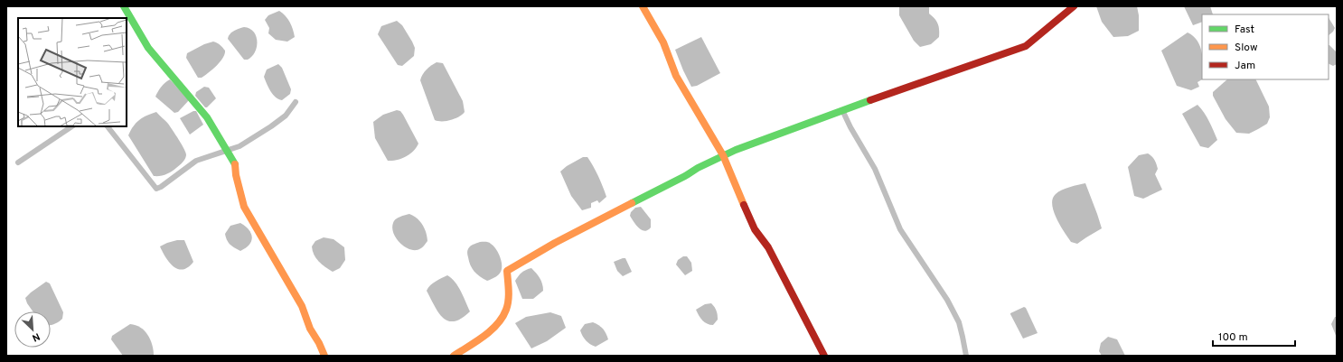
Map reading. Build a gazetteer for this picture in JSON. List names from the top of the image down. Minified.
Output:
{"legend":["Fast","Slow","Jam"],"scale_bar":"100 m","north":"bottom right"}
